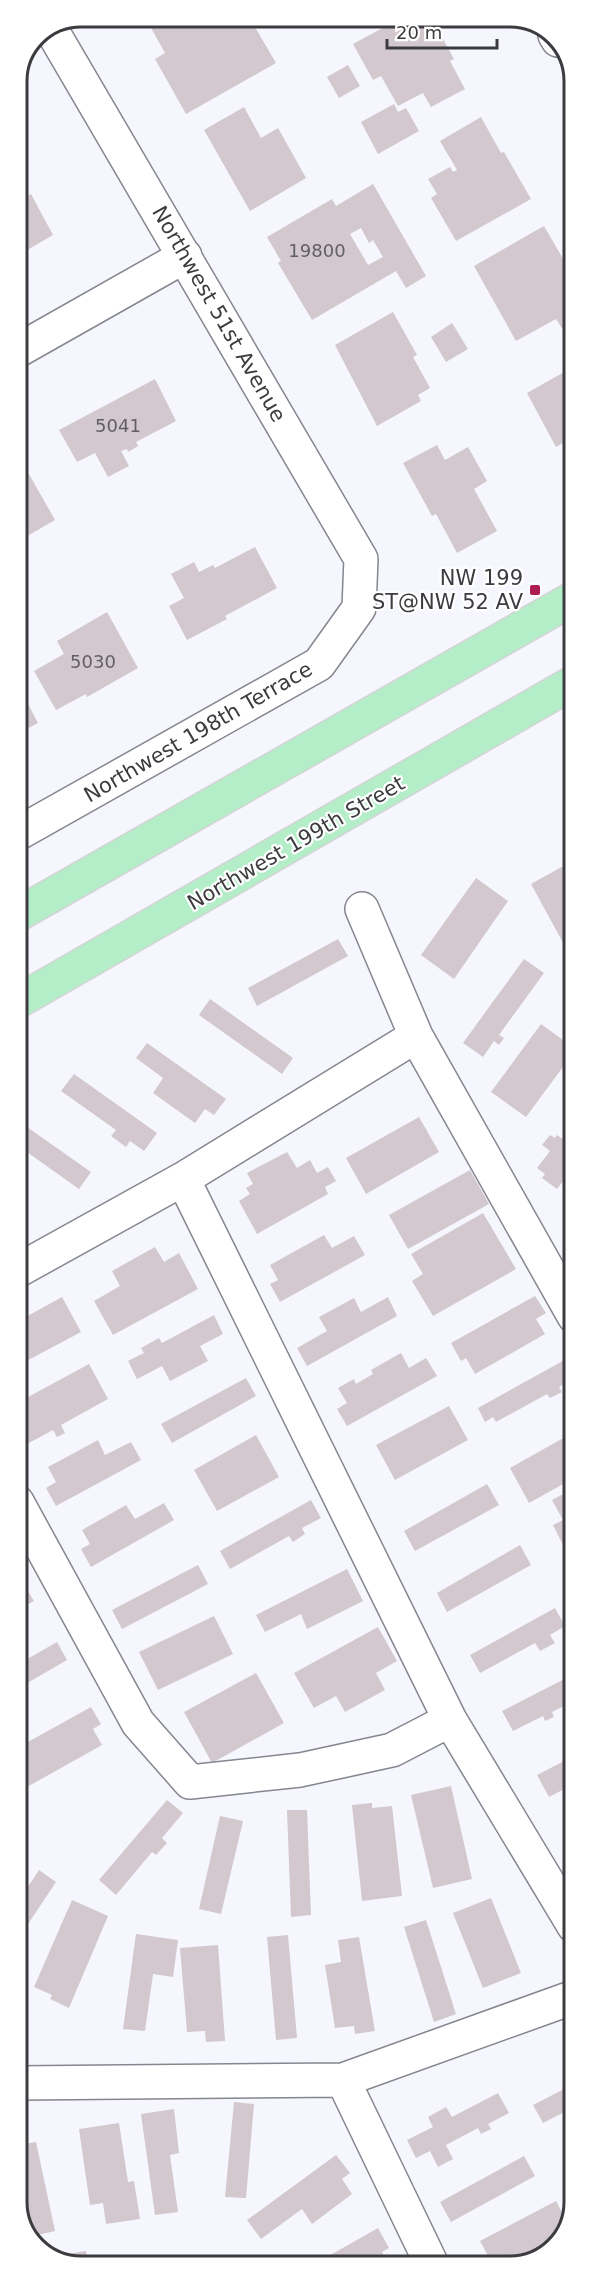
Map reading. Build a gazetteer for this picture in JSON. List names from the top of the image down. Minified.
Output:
{"streets":{"main road":["Northwest 199th Street"],"street":["Northwest 51st Avenue","Northwest 198th Terrace"]},"crossings":[["Northwest 51st Avenue","Northwest 198th Terrace"]],"places":{"transit":["NW 199 ST@NW 52 AV"]},"house_numbers":["19800","5041","5030"],"scale_bar":"20 m"}
